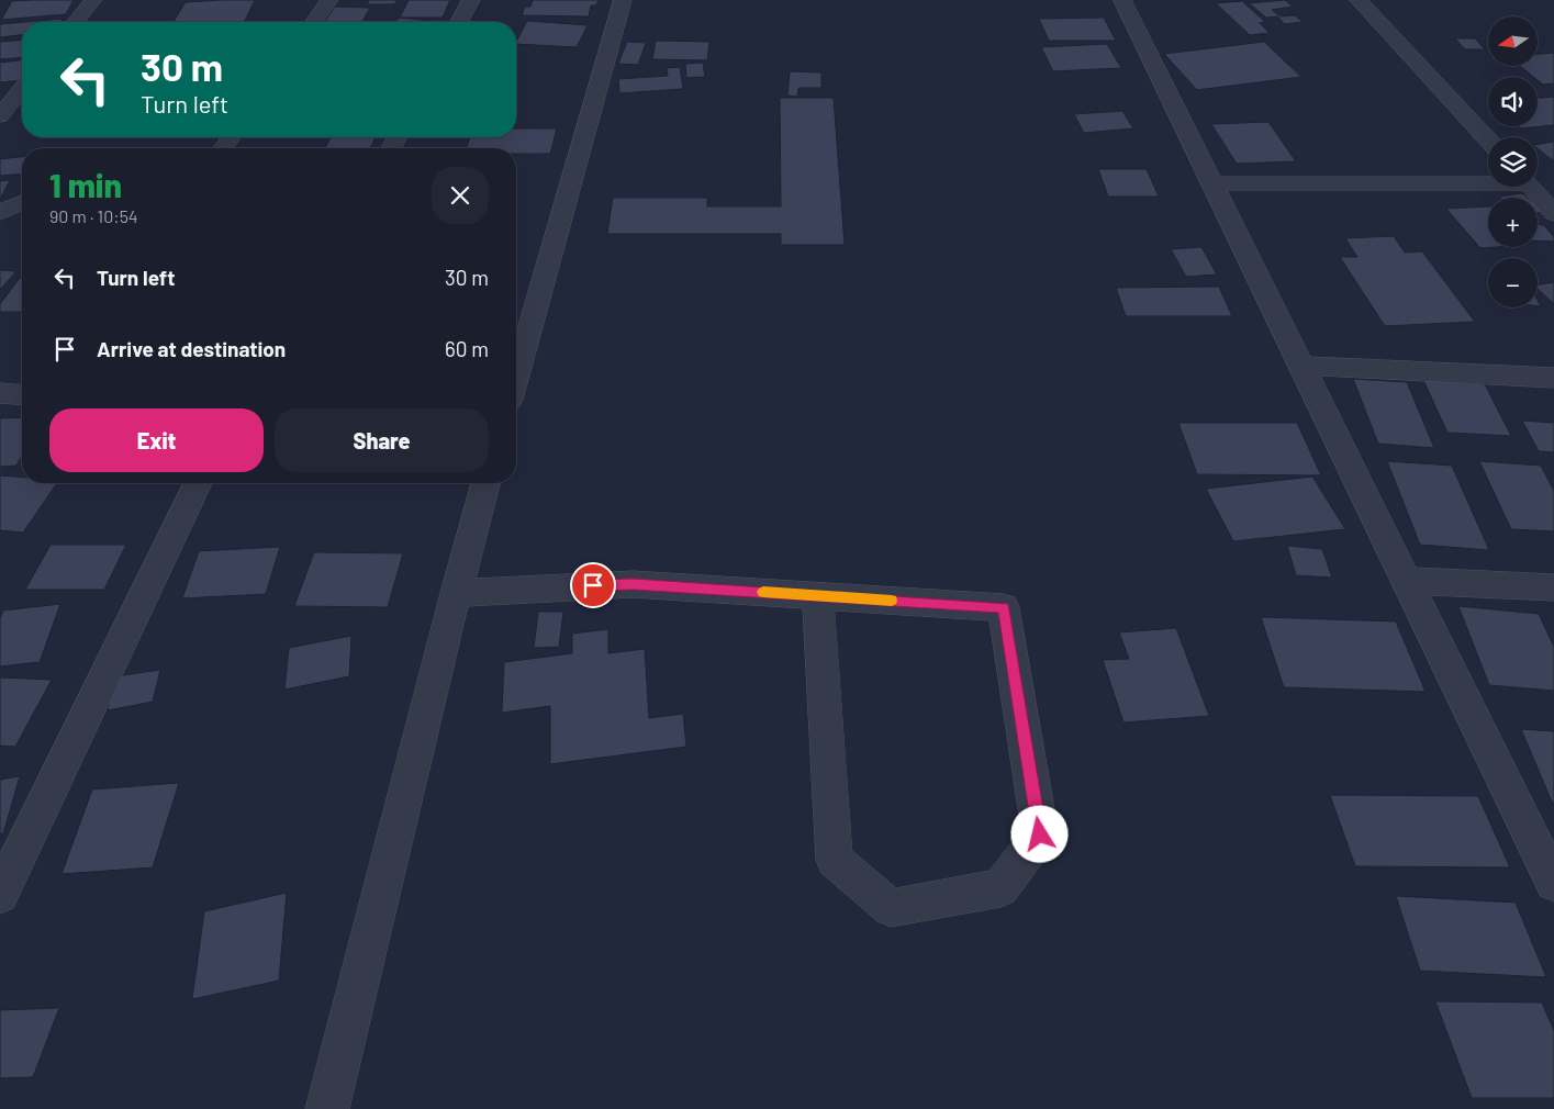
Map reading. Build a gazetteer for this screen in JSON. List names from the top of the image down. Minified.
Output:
{"north":"left","page":{"map_buttons":["+","−"],"turn":["30 m","Turn left"],"heading":["1 min","90 m · 10:54"],"list":[{"name":"Turn left","value":"30 m"},{"name":"Arrive at destination","value":"60 m"}],"buttons":["Exit","Share"]}}
